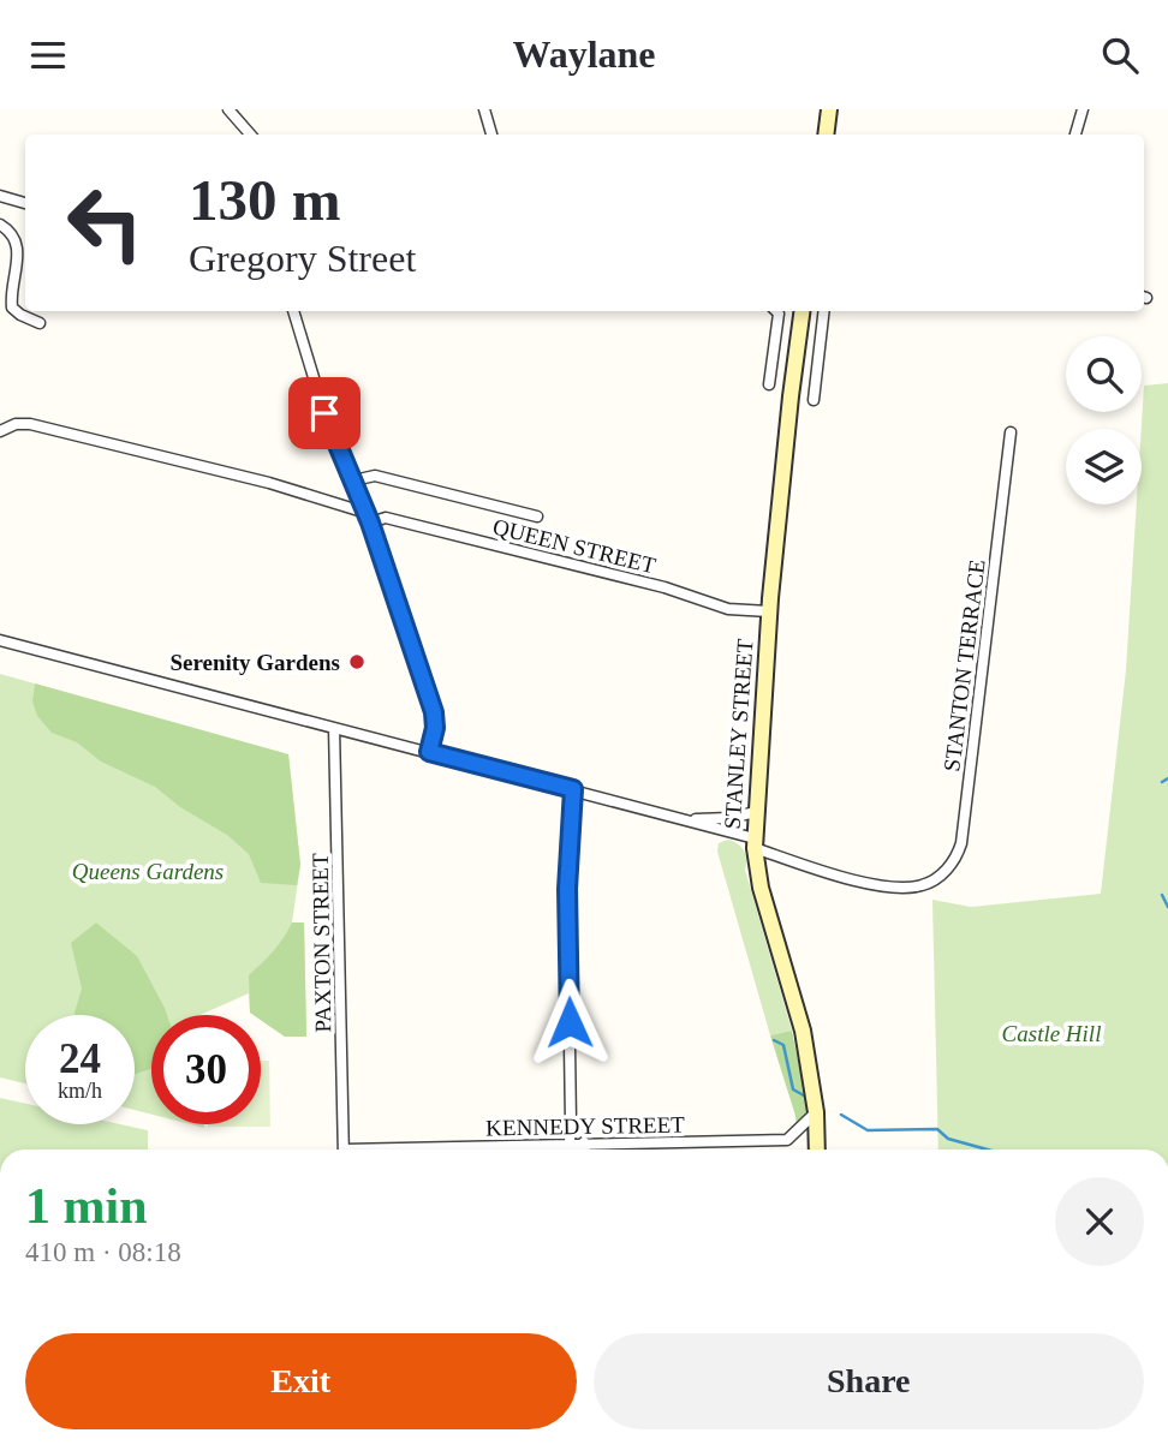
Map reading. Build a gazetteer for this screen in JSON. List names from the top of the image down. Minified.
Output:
{"streets":{"main road":["STANLEY STREET"],"street":["QUEEN STREET","STANTON TERRACE","PAXTON STREET","KENNEDY STREET"]},"crossings":[["QUEEN STREET","STANLEY STREET"],["STANTON TERRACE","STANLEY STREET"],["STANLEY STREET","KENNEDY STREET"]],"parks":["Queens Gardens","Castle Hill"],"places":["Serenity Gardens"],"page":{"header":"Waylane","turn":["130 m","Gregory Street"],"speed":"24 km/h","limit":"30","heading":["1 min","410 m · 08:18"],"buttons":["Exit","Share"]}}
